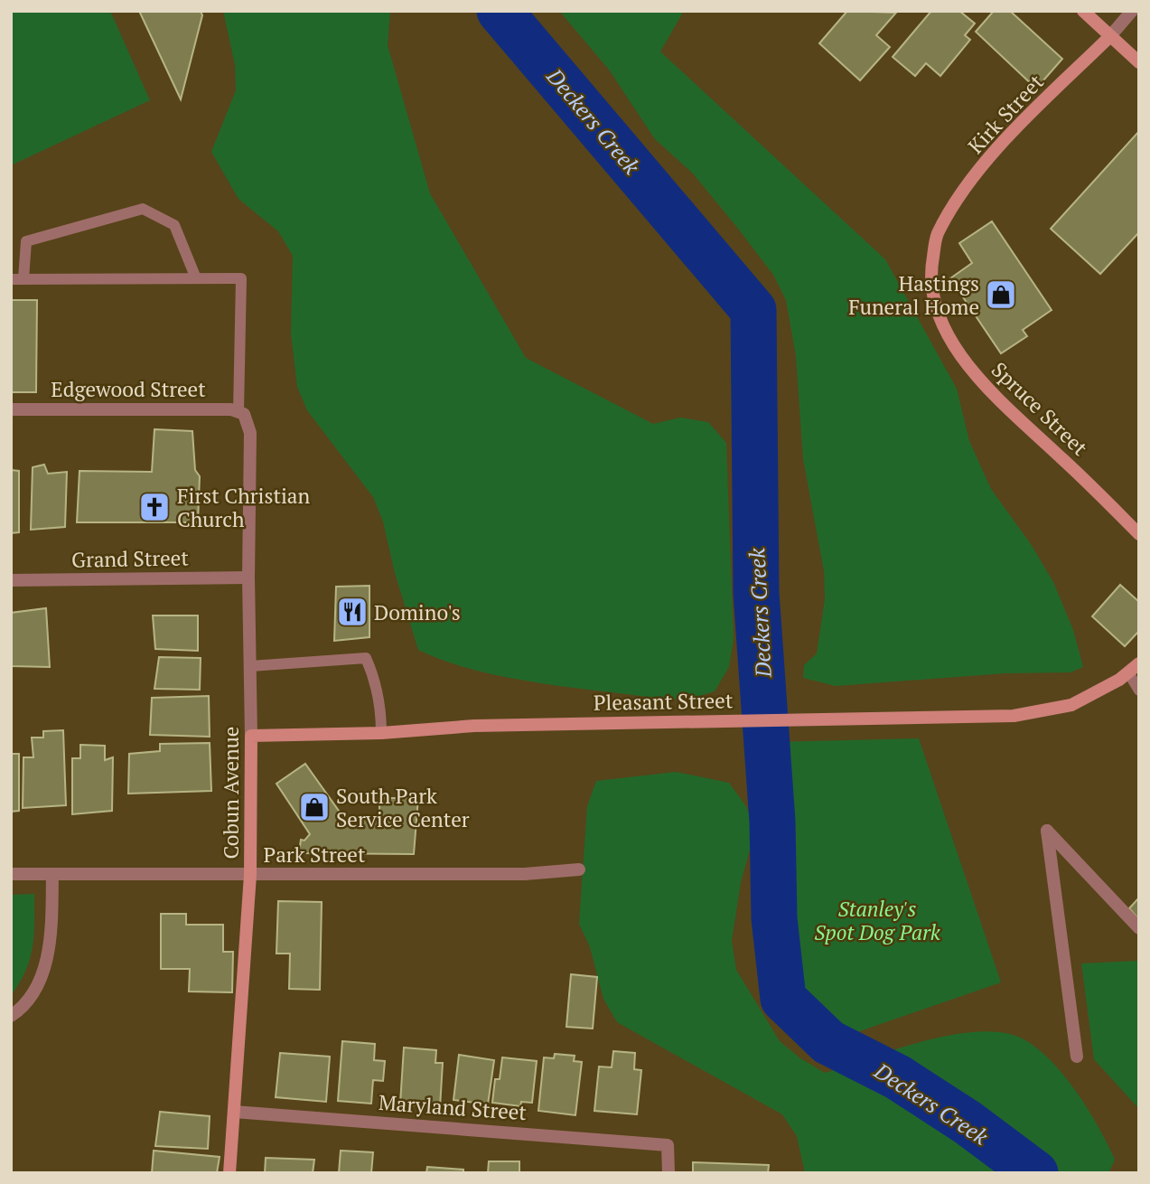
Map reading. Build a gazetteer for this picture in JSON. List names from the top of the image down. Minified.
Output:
{"streets":{"street":["Kirk Street","Edgewood Street","Spruce Street","Grand Street","Pleasant Street","Cobun Avenue","Park Street","Maryland Street"]},"crossings":[["Kirk Street","Spruce Street"],["Edgewood Street","Cobun Avenue"],["Grand Street","Cobun Avenue"],["Pleasant Street","Cobun Avenue"],["Cobun Avenue","Park Street"],["Cobun Avenue","Maryland Street"]],"water":["Deckers Creek"],"parks":["Stanley's Spot Dog Park"],"places":{"shop":["Hastings Funeral Home","South Park Service Center"],"church":["First Christian Church"],"restaurant":["Domino's"]}}
